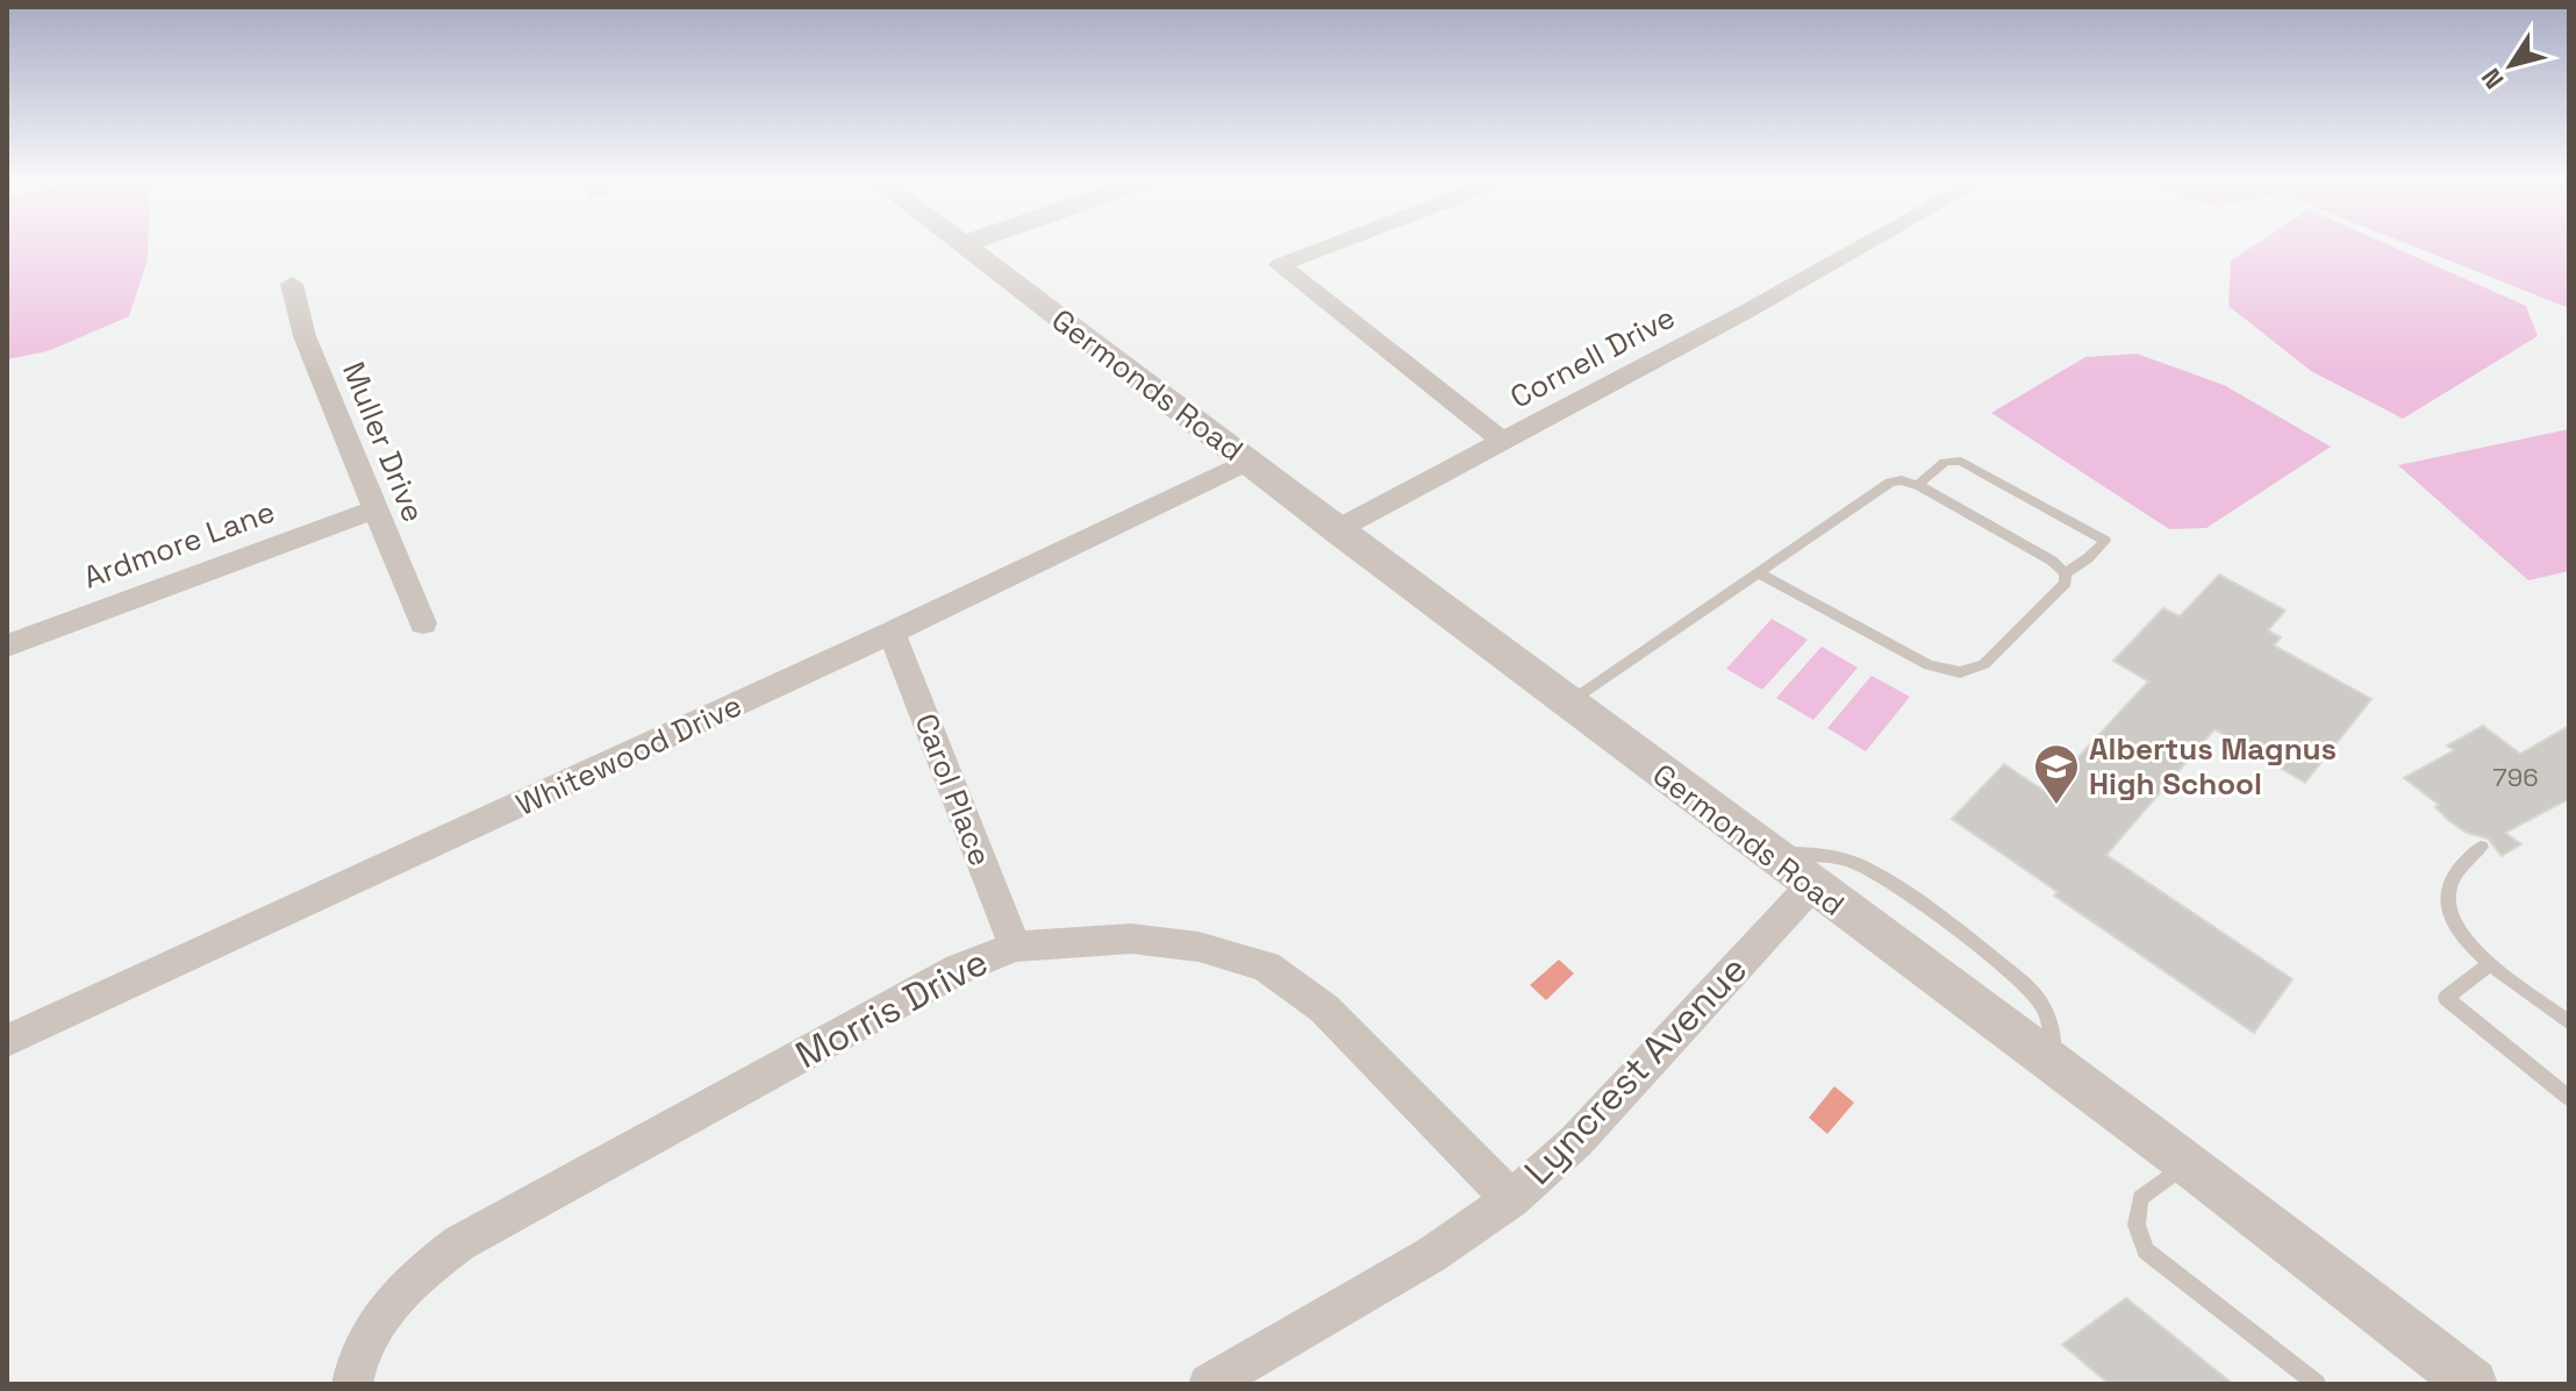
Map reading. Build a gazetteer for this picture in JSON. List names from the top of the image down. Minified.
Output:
{"streets":{"street":["Cornell Drive","Germonds Road","Muller Drive","Ardmore Lane","Whitewood Drive","Carol Place","Morris Drive","Lyncrest Avenue"]},"crossings":[["Cornell Drive","Germonds Road"],["Germonds Road","Whitewood Drive"],["Germonds Road","Lyncrest Avenue"],["Muller Drive","Ardmore Lane"],["Whitewood Drive","Carol Place"],["Carol Place","Morris Drive"],["Morris Drive","Lyncrest Avenue"]],"places":{"school or university":["Albertus Magnus High School"]},"house_numbers":["796"],"north":"bottom left"}
